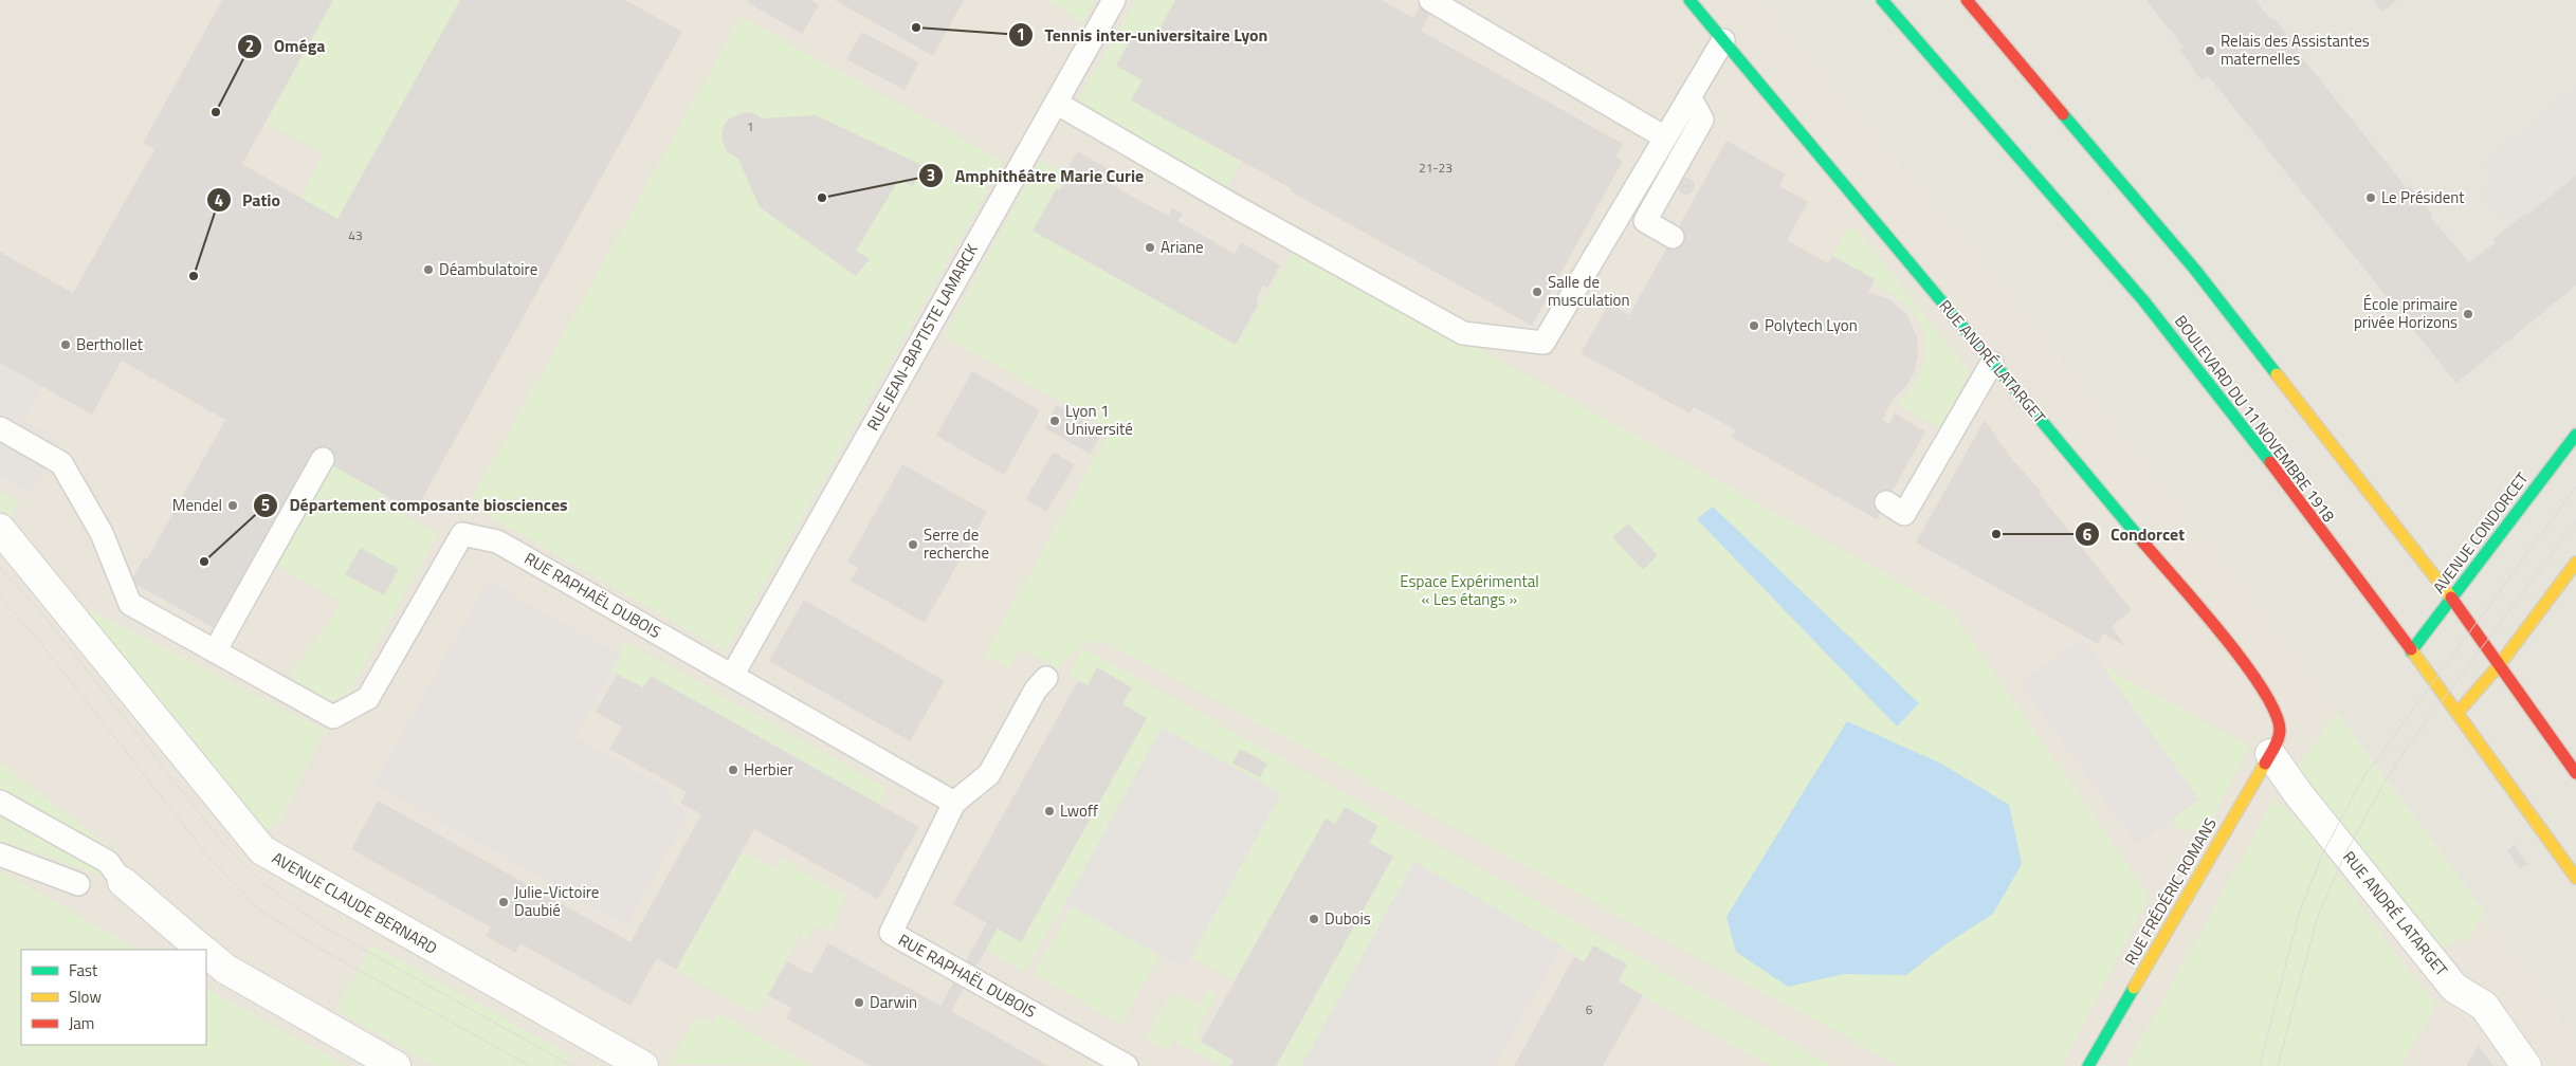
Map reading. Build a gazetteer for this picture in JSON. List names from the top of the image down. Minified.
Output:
{"streets":{"street":["RUE ANDRÉ LATARGET","BOULEVARD DU 11 NOVEMBRE 1918","AVENUE CONDORCET","RUE FRÉDÉRIC ROMANS","AVENUE CLAUDE BERNARD"],"lane":["RUE JEAN-BAPTISTE LAMARCK","RUE RAPHAËL DUBOIS"]},"crossings":[["RUE JEAN-BAPTISTE LAMARCK","RUE RAPHAËL DUBOIS"],["RUE ANDRÉ LATARGET","RUE FRÉDÉRIC ROMANS"],["BOULEVARD DU 11 NOVEMBRE 1918","AVENUE CONDORCET"]],"parks":["Espace Expérimental « Les étangs »"],"places":["Tennis inter-universitaire Lyon","Relais des Assistantes maternelles","Oméga","Amphithéâtre Marie Curie","Le Président","Ariane","Déambulatoire","Patio","Salle de musculation","École primaire privée Horizons","Polytech Lyon","Berthollet","Lyon 1 Université","Mendel","Condorcet","Serre de recherche","Département composante biosciences","Herbier","Lwoff","Julie-Victoire Daubié","Dubois","Darwin"],"house_numbers":["1","21-23","43","6"],"legend":["Fast","Slow","Jam"]}
